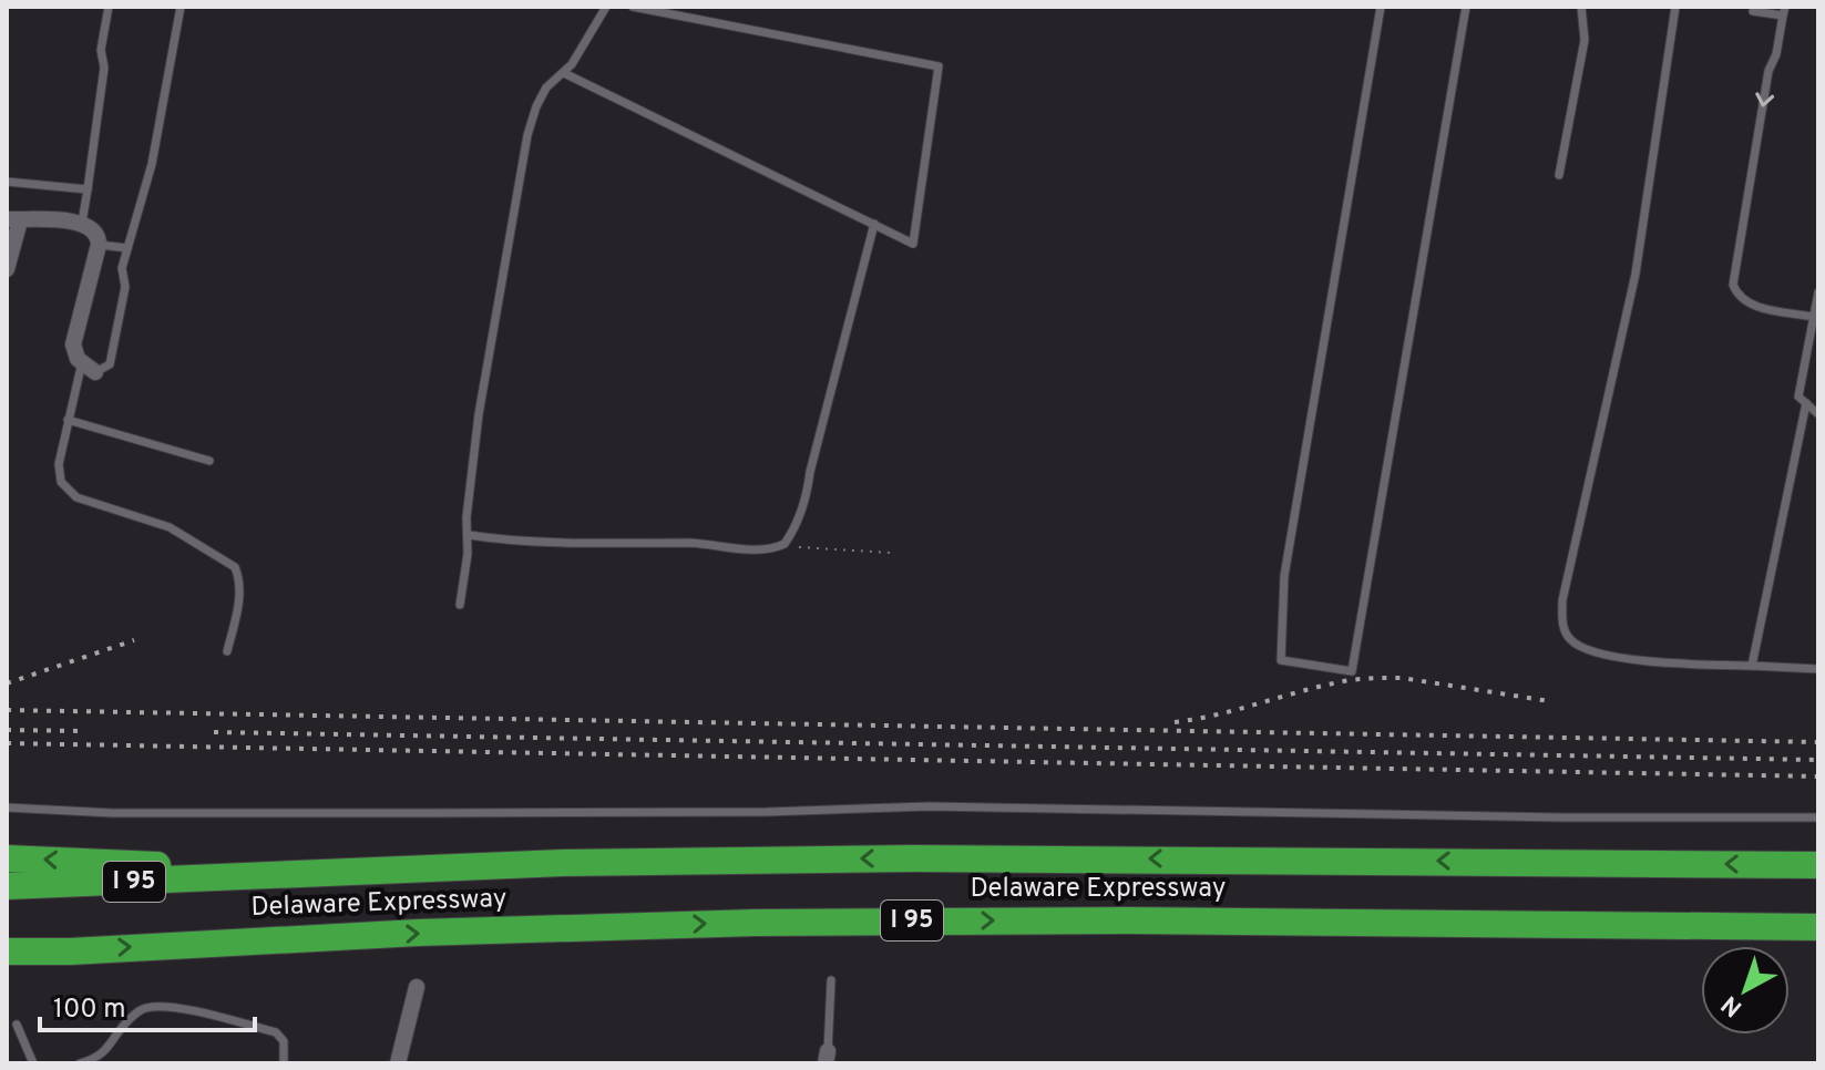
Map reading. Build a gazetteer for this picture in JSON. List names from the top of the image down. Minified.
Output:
{"streets":{"highway":["I 95","Delaware Expressway"]},"scale_bar":"100 m","north":"bottom left"}
